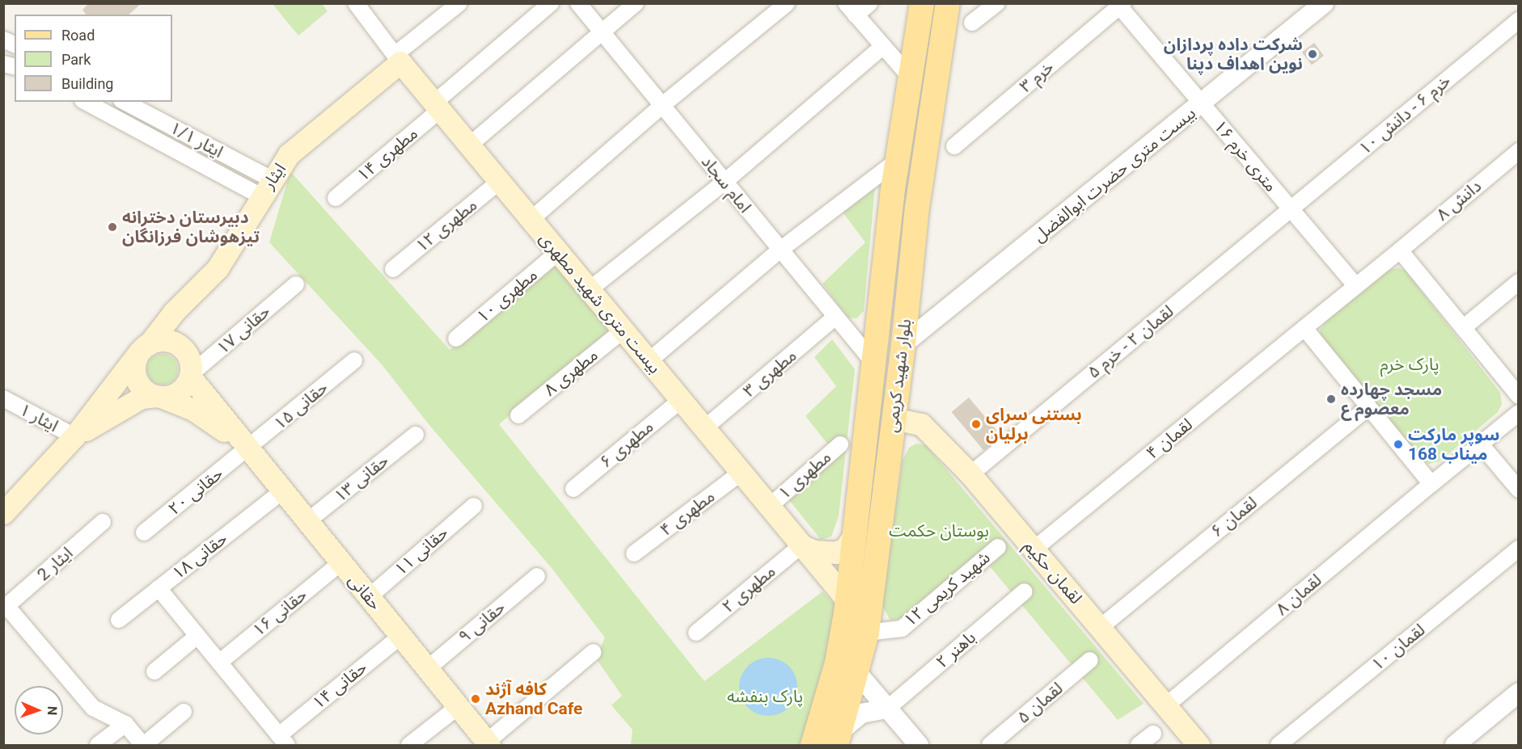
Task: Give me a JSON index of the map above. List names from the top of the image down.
{
  "streets": {
    "main road": [
      "ایثار",
      "بیست متری شهید مطهری",
      "بلوار شهید کریمی",
      "لقمان حکیم",
      "حقانی"
    ],
    "street": [
      "خرم ۳",
      "خرم ۶ - دانش ۱۰",
      "ایثار ۱/۱",
      "مطهری ۱۴",
      "۱۶ متری خرم",
      "بیست متری حضرت ابوالفضل",
      "امام سجاد",
      "دانش ۸",
      "مطهری ۱۲",
      "مطهری ۱۰",
      "حقانی ۱۷",
      "لقمان ۲ - خرم ۵",
      "مطهری ۸",
      "مطهری ۳",
      "حقانی ۱۵",
      "ایثار ۱",
      "لقمان ۴",
      "مطهری ۶",
      "مطهری ۱",
      "حقانی ۱۳",
      "حقانی ۲۰",
      "مطهری ۴",
      "لقمان ۶",
      "حقانی ۱۱",
      "حقانی ۱۸",
      "ایثار 2",
      "مطهری ۲",
      "شهید کریمی ۱۲",
      "لقمان ۸",
      "حقانی ۱۶",
      "حقانی ۹",
      "لقمان ۱۰",
      "باهنر ۲",
      "حقانی ۱۴",
      "لقمان ۵"
    ]
  },
  "crossings": [
    ["خرم ۳", "۱۶ متری خرم"],
    ["خرم ۶ - دانش ۱۰", "۱۶ متری خرم"],
    ["خرم ۶ - دانش ۱۰", "لقمان ۲ - خرم ۵"],
    ["ایثار ۱/۱", "ایثار"],
    ["مطهری ۱۴", "بیست متری شهید مطهری"],
    ["۱۶ متری خرم", "بیست متری حضرت ابوالفضل"],
    ["۱۶ متری خرم", "دانش ۸"],
    ["۱۶ متری خرم", "لقمان ۲ - خرم ۵"],
    ["۱۶ متری خرم", "لقمان ۴"],
    ["بیست متری حضرت ابوالفضل", "بلوار شهید کریمی"],
    ["ایثار", "بیست متری شهید مطهری"],
    ["ایثار", "حقانی ۱۷"],
    ["ایثار", "حقانی"],
    ["امام سجاد", "مطهری ۳"],
    ["امام سجاد", "بلوار شهید کریمی"],
    ["دانش ۸", "لقمان ۴"],
    ["مطهری ۱۲", "بیست متری شهید مطهری"],
    ["مطهری ۱۰", "بیست متری شهید مطهری"],
    ["بیست متری شهید مطهری", "مطهری ۸"],
    ["بیست متری شهید مطهری", "مطهری ۳"],
    ["بیست متری شهید مطهری", "بلوار شهید کریمی"],
    ["بیست متری شهید مطهری", "مطهری ۶"],
    ["بیست متری شهید مطهری", "مطهری ۱"],
    ["بیست متری شهید مطهری", "مطهری ۴"],
    ["بیست متری شهید مطهری", "مطهری ۲"],
    ["حقانی ۱۷", "حقانی"],
    ["لقمان ۲ - خرم ۵", "لقمان حکیم"],
    ["بلوار شهید کریمی", "لقمان حکیم"],
    ["بلوار شهید کریمی", "شهید کریمی ۱۲"],
    ["حقانی ۱۵", "حقانی ۲۰"],
    ["حقانی ۱۵", "حقانی"],
    ["لقمان ۴", "لقمان حکیم"],
    ["حقانی ۱۳", "حقانی"],
    ["حقانی ۲۰", "حقانی"],
    ["لقمان ۶", "لقمان حکیم"],
    ["حقانی ۱۱", "حقانی"],
    ["حقانی ۱۸", "حقانی"],
    ["لقمان حکیم", "لقمان ۸"],
    ["حقانی", "حقانی ۱۶"],
    ["حقانی", "حقانی ۹"],
    ["حقانی", "حقانی ۱۴"]
  ],
  "parks": ["پارک خرم", "بوستان حکمت", "پارک بنفشه"],
  "places": [
    "شرکت داده پردازان نوین اهداف دپنا",
    "دبیرستان دخترانه تیزهوشان فرزانگان",
    "مسجد چهارده معصوم ع",
    "بستنی سرای برلیان",
    "سوپر مارکت میناب 168",
    "کافه آژند Azhand Cafe"
  ],
  "legend": ["Road", "Park", "Building"],
  "north": "right"
}
